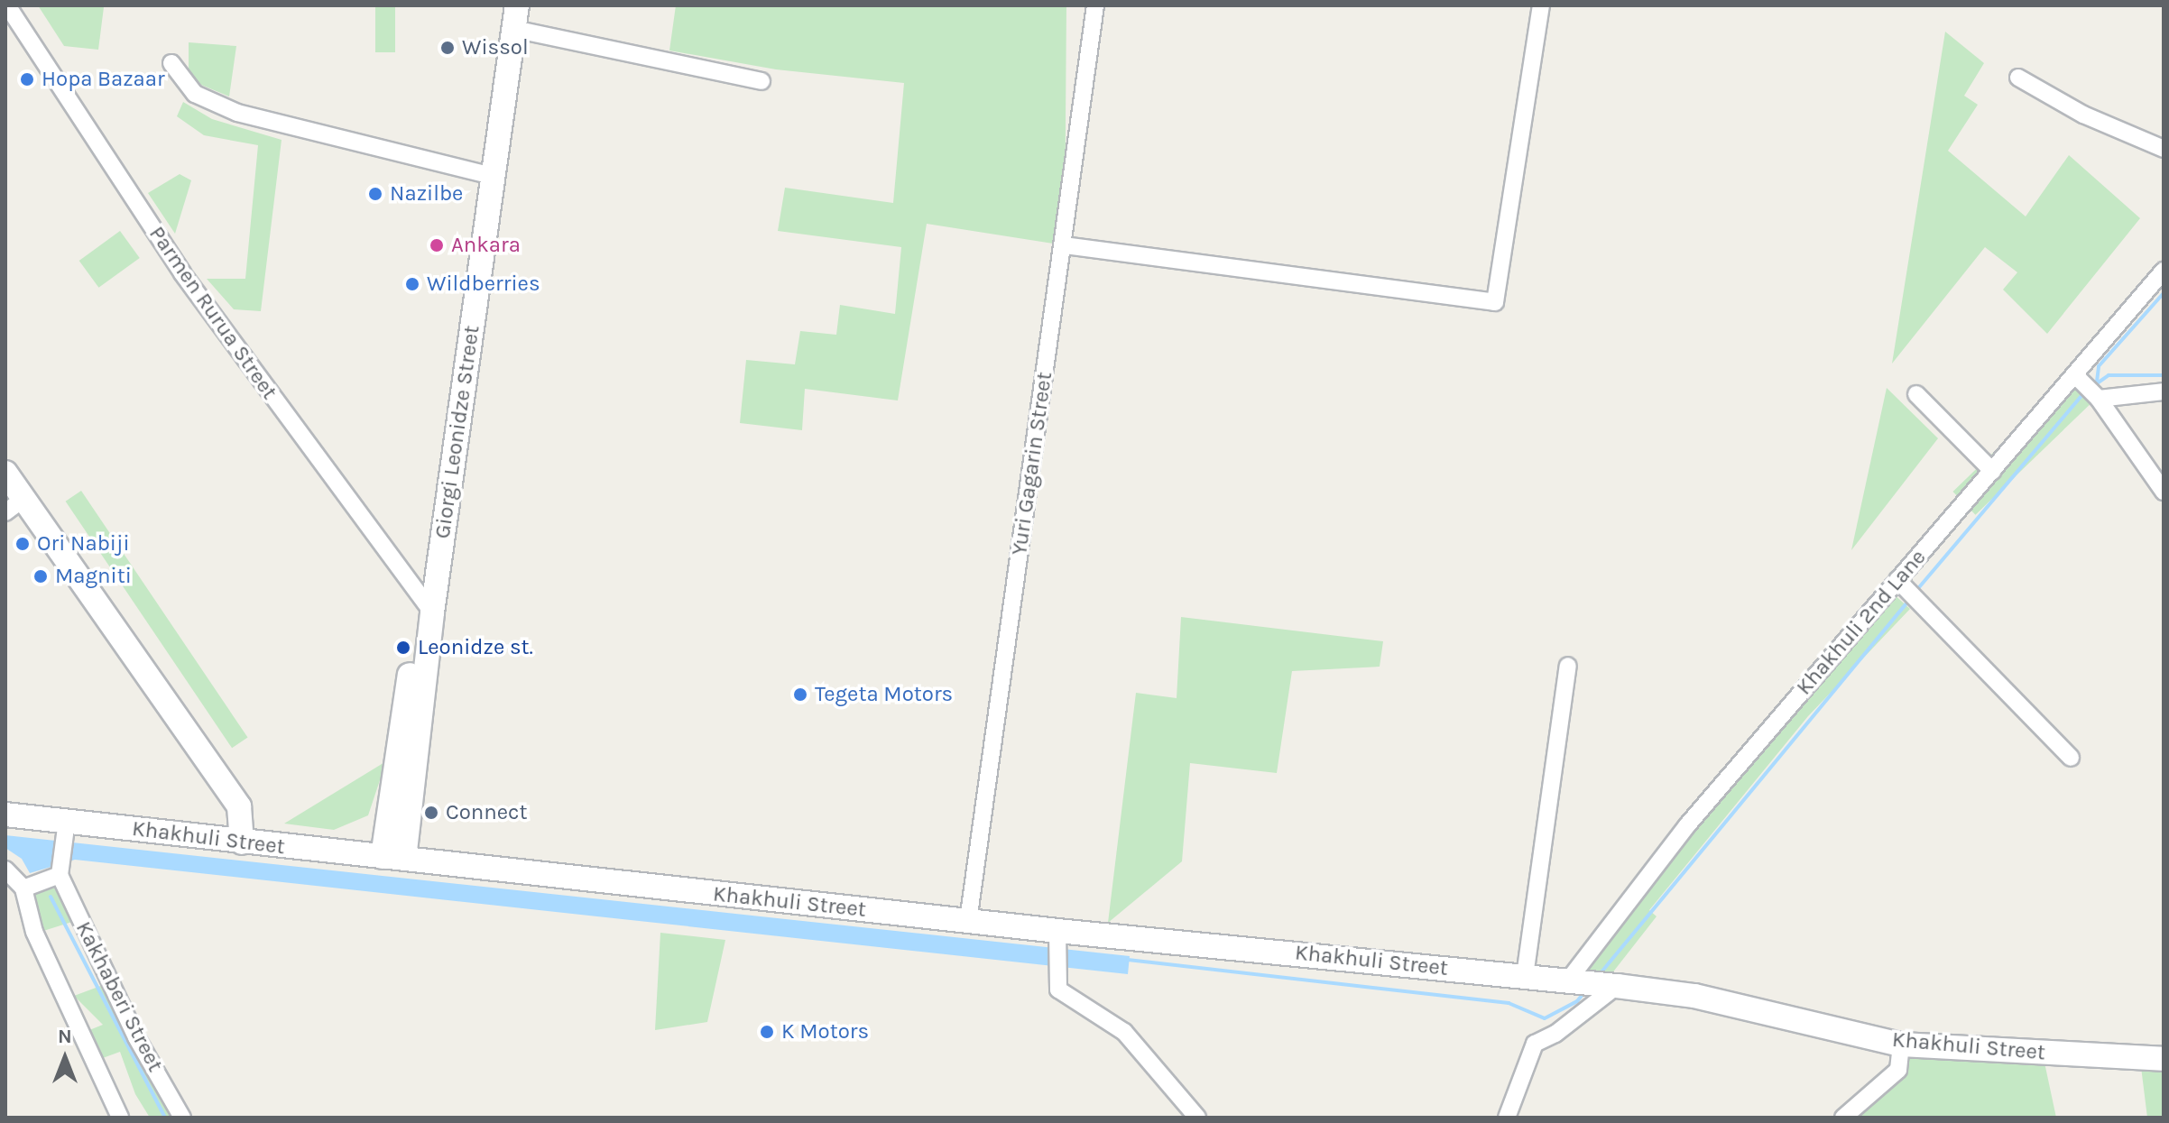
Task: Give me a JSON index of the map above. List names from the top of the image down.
{
  "streets": {
    "street": [
      "Parmen Rurua Street",
      "Giorgi Leonidze Street",
      "Yuri Gagarin Street",
      "Khakhuli 2nd Lane",
      "Khakhuli Street",
      "Kakhaberi Street"
    ]
  },
  "crossings": [
    ["Parmen Rurua Street", "Giorgi Leonidze Street"],
    ["Giorgi Leonidze Street", "Khakhuli Street"],
    ["Yuri Gagarin Street", "Khakhuli Street"],
    ["Khakhuli 2nd Lane", "Khakhuli Street"]
  ],
  "places": [
    "Wissol",
    "Hopa Bazaar",
    "Nazilbe",
    "Ankara",
    "Wildberries",
    "Ori Nabiji",
    "Magniti",
    "Leonidze st.",
    "Tegeta Motors",
    "Connect",
    "K Motors"
  ],
  "north": "top"
}
